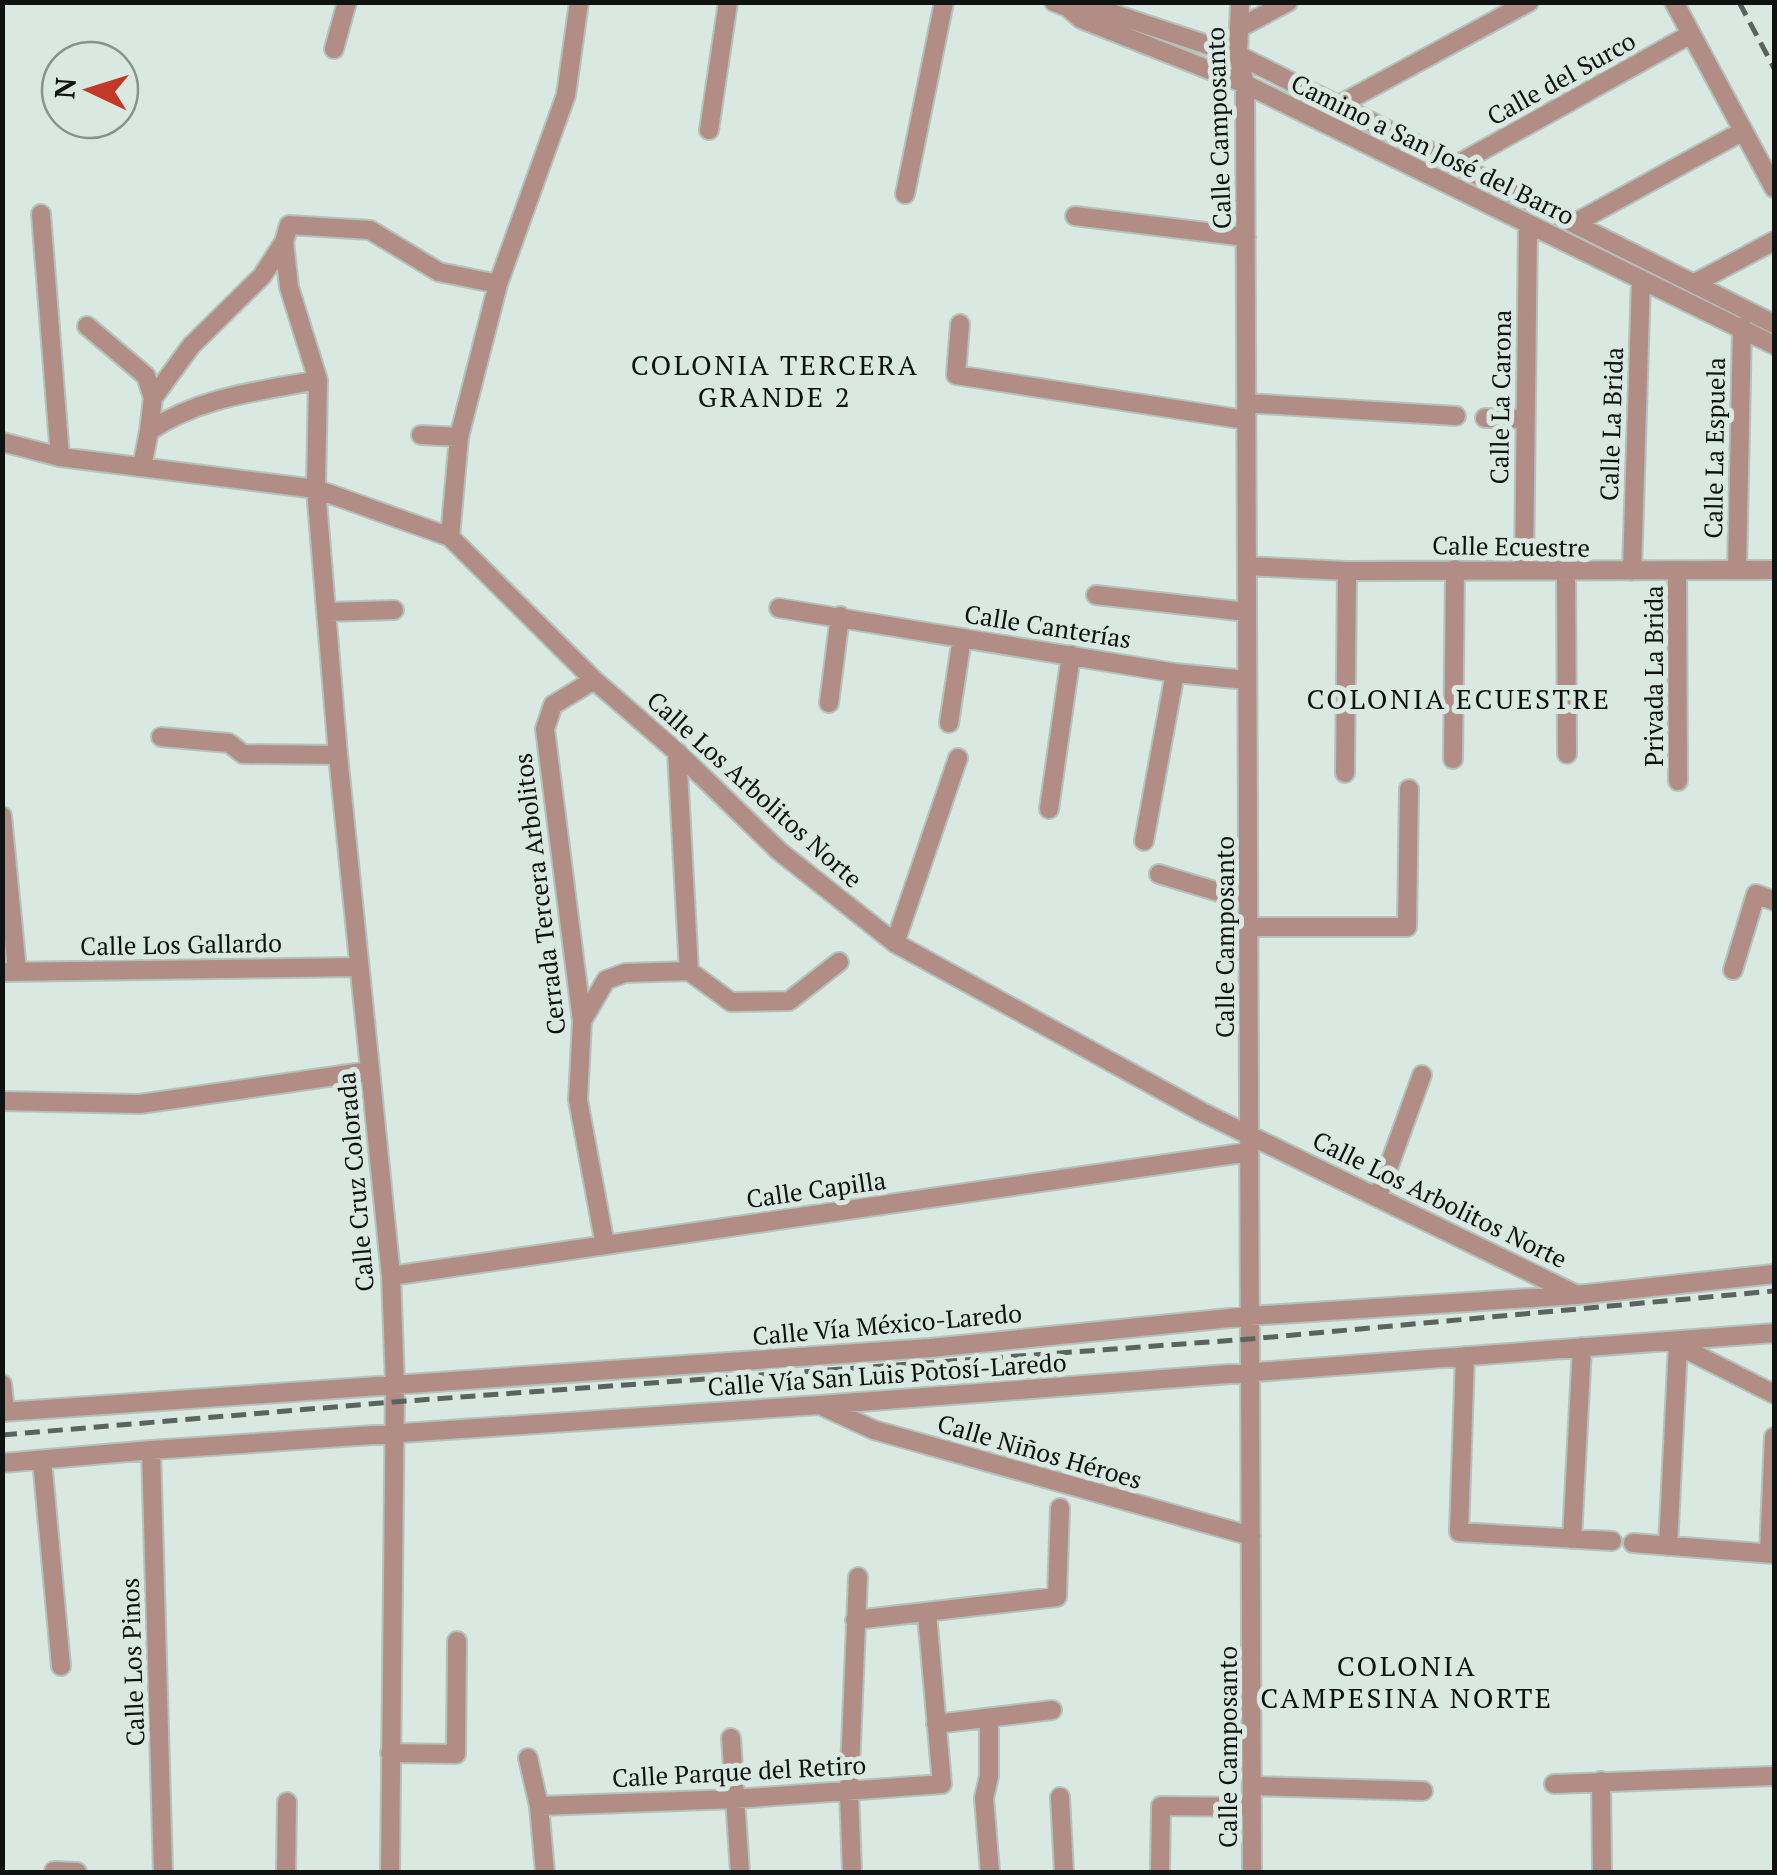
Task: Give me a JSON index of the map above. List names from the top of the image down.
{
  "streets": {
    "street": [
      "Calle del Surco",
      "Calle Camposanto",
      "Camino a San José del Barro",
      "Calle La Carona",
      "Calle La Brida",
      "Calle La Espuela",
      "Calle Ecuestre",
      "Calle Canterías",
      "Privada La Brida",
      "Calle Los Arbolitos Norte",
      "Cerrada Tercera Arbolitos",
      "Calle Los Gallardo",
      "Calle Cruz Colorada",
      "Calle Capilla",
      "Calle Vía México-Laredo",
      "Calle Vía San Luis Potosí-Laredo",
      "Calle Niños Héroes",
      "Calle Los Pinos",
      "Calle Parque del Retiro"
    ]
  },
  "crossings": [
    ["Calle del Surco", "Camino a San José del Barro"],
    ["Calle Camposanto", "Camino a San José del Barro"],
    ["Calle Camposanto", "Calle Ecuestre"],
    ["Calle Camposanto", "Calle Canterías"],
    ["Calle Camposanto", "Calle Los Arbolitos Norte"],
    ["Calle Camposanto", "Calle Capilla"],
    ["Calle Camposanto", "Calle Vía México-Laredo"],
    ["Calle Camposanto", "Calle Vía San Luis Potosí-Laredo"],
    ["Calle Camposanto", "Calle Niños Héroes"],
    ["Camino a San José del Barro", "Calle La Carona"],
    ["Camino a San José del Barro", "Calle La Brida"],
    ["Camino a San José del Barro", "Calle La Espuela"],
    ["Calle La Carona", "Calle Ecuestre"],
    ["Calle La Brida", "Calle Ecuestre"],
    ["Calle La Espuela", "Calle Ecuestre"],
    ["Calle Ecuestre", "Privada La Brida"],
    ["Calle Los Arbolitos Norte", "Cerrada Tercera Arbolitos"],
    ["Calle Los Arbolitos Norte", "Calle Cruz Colorada"],
    ["Calle Los Arbolitos Norte", "Calle Capilla"],
    ["Calle Los Arbolitos Norte", "Calle Vía México-Laredo"],
    ["Cerrada Tercera Arbolitos", "Calle Capilla"],
    ["Calle Los Gallardo", "Calle Cruz Colorada"],
    ["Calle Cruz Colorada", "Calle Capilla"],
    ["Calle Cruz Colorada", "Calle Vía México-Laredo"],
    ["Calle Cruz Colorada", "Calle Vía San Luis Potosí-Laredo"],
    ["Calle Vía San Luis Potosí-Laredo", "Calle Niños Héroes"],
    ["Calle Vía San Luis Potosí-Laredo", "Calle Los Pinos"]
  ],
  "districts": ["COLONIA TERCERA GRANDE 2", "COLONIA ECUESTRE", "COLONIA CAMPESINA NORTE"],
  "north": "left"
}
